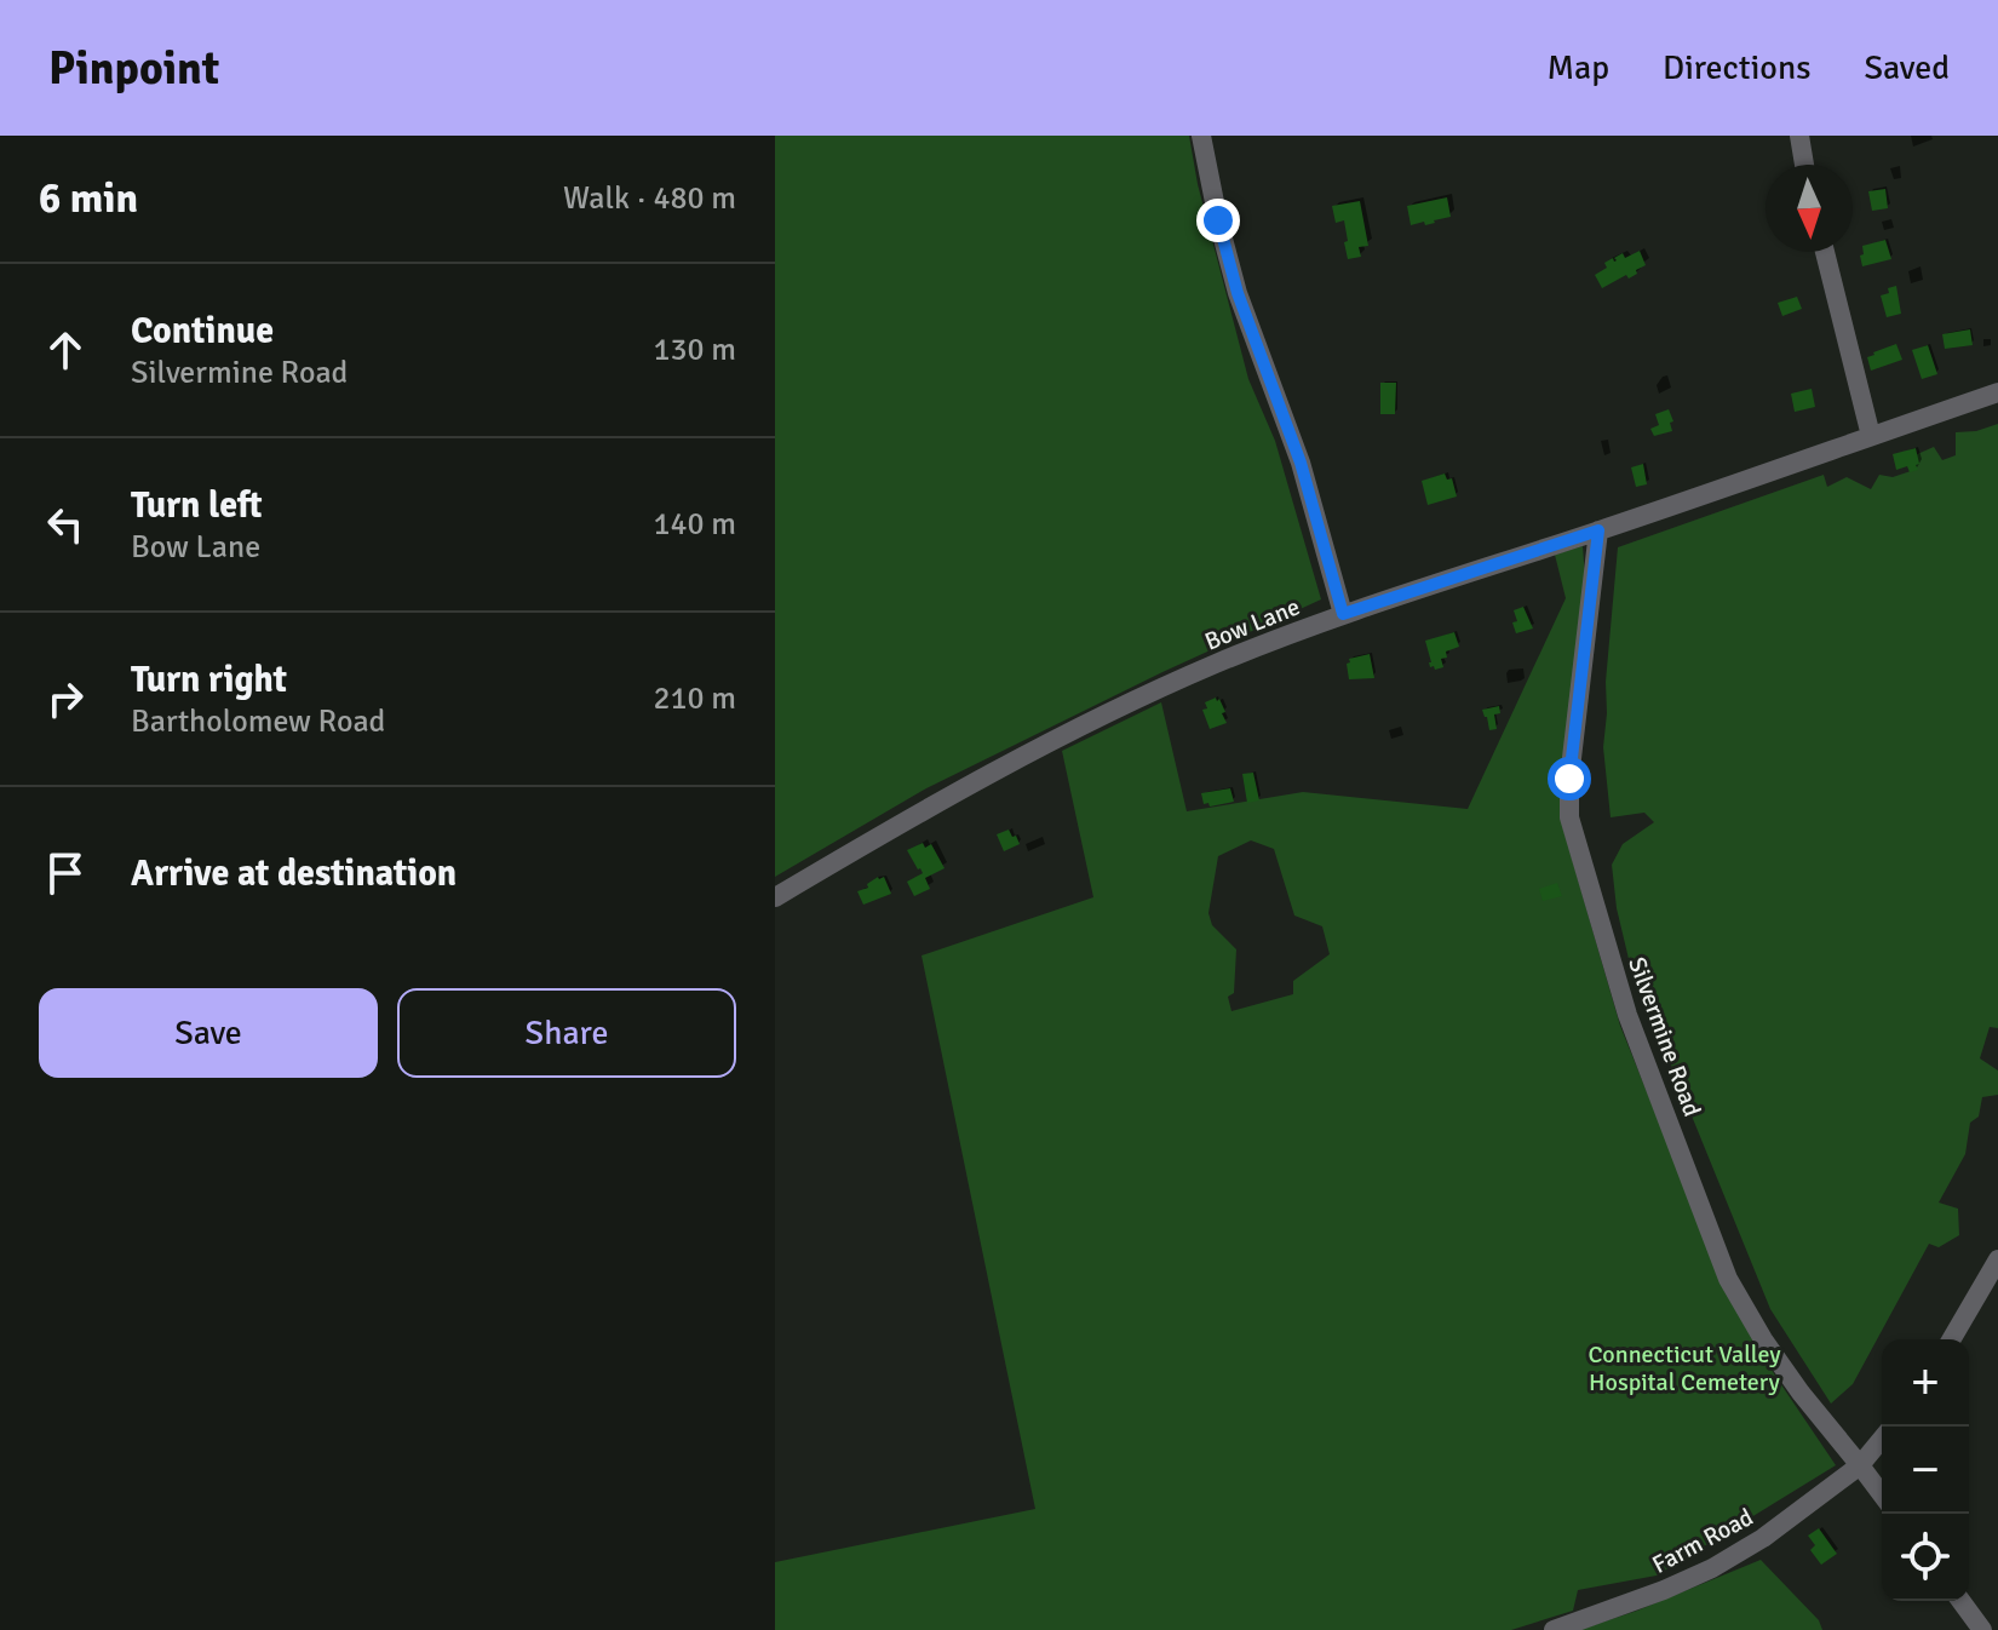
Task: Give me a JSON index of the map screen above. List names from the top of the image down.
{
  "streets": {
    "street": ["Bow Lane", "Silvermine Road", "Farm Road"]
  },
  "crossings": [
    ["Bow Lane", "Silvermine Road"],
    ["Silvermine Road", "Farm Road"]
  ],
  "parks": ["Connecticut Valley Hospital Cemetery"],
  "north": "bottom",
  "page": {
    "header": "Pinpoint",
    "nav": ["Map", "Directions", "Saved"],
    "heading": ["6 min", "Walk · 480 m"],
    "list": [
      ["Continue", "Silvermine Road", "130 m"],
      ["Turn left", "Bow Lane", "140 m"],
      ["Turn right", "Bartholomew Road", "210 m"],
      "Arrive at destination"
    ],
    "buttons": ["Save", "Share"],
    "map_buttons": ["+", "−"]
  }
}
